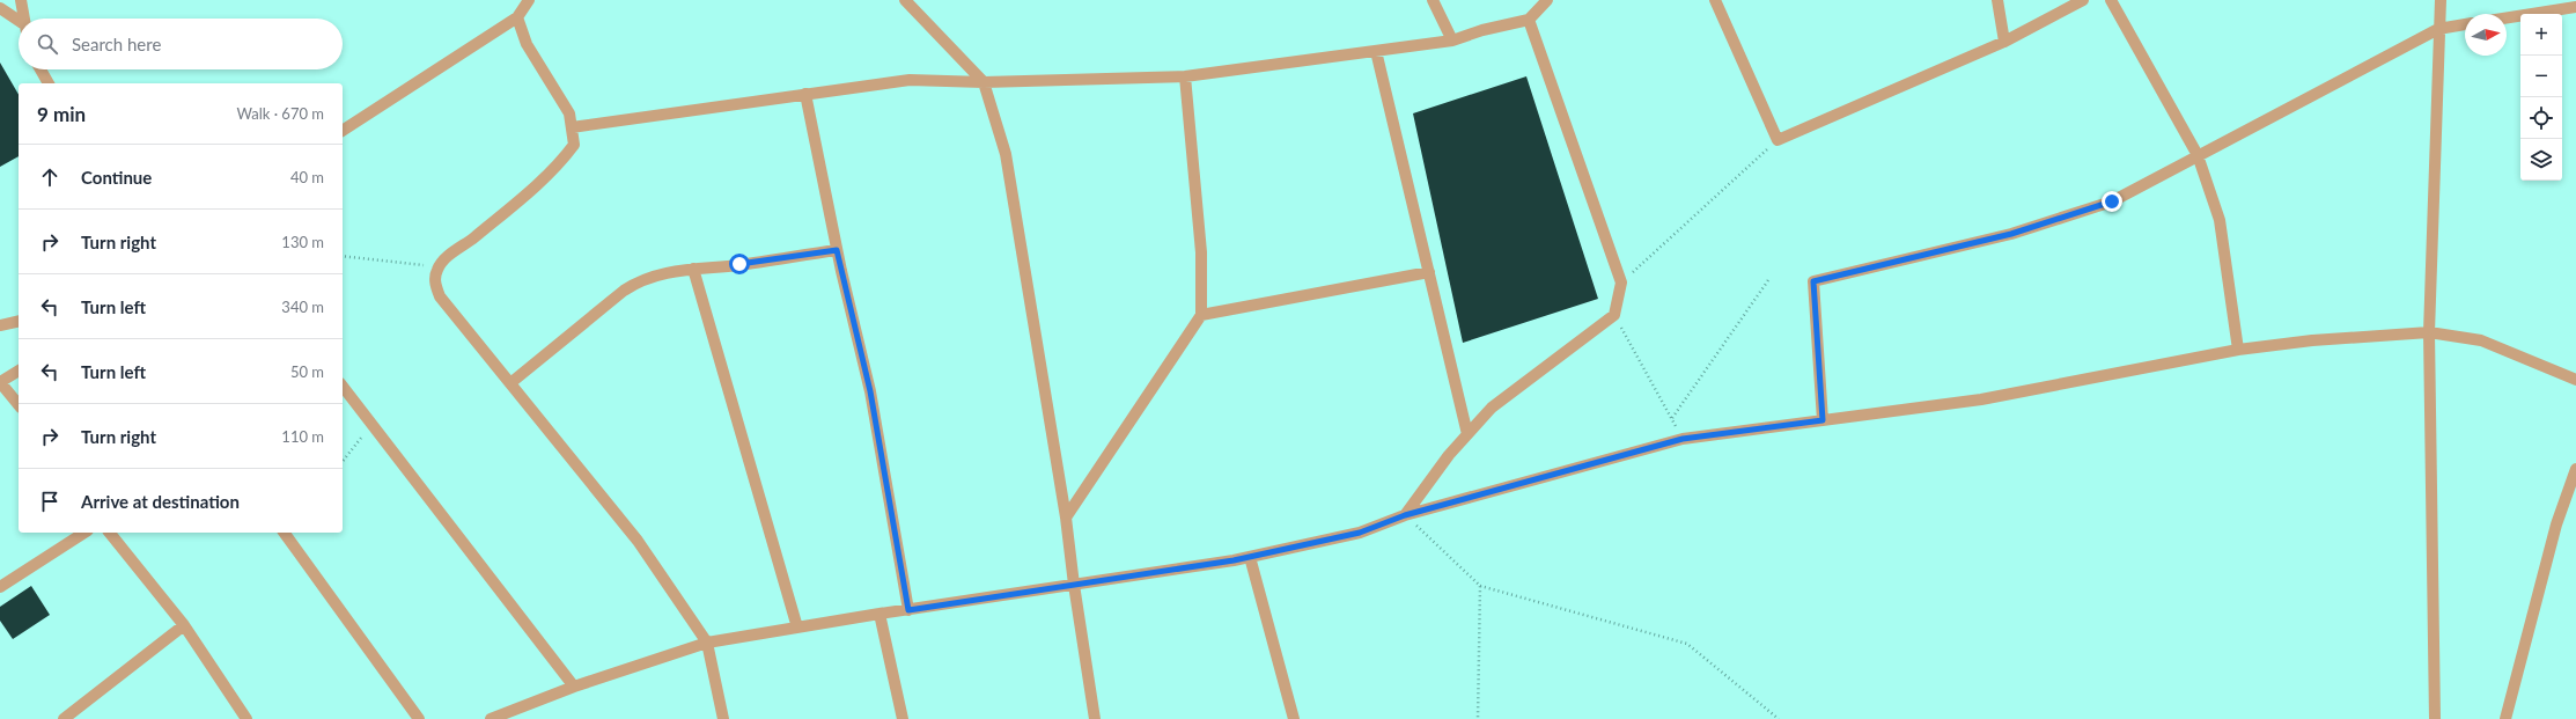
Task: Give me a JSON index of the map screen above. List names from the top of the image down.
{
  "north": "right",
  "page": {
    "map_buttons": ["+", "−"],
    "search": "Search here",
    "heading": ["9 min", "Walk · 670 m"],
    "list": [
      ["Continue", "40 m"],
      ["Turn right", "130 m"],
      ["Turn left", "340 m"],
      ["Turn left", "50 m"],
      ["Turn right", "110 m"],
      "Arrive at destination"
    ]
  }
}
